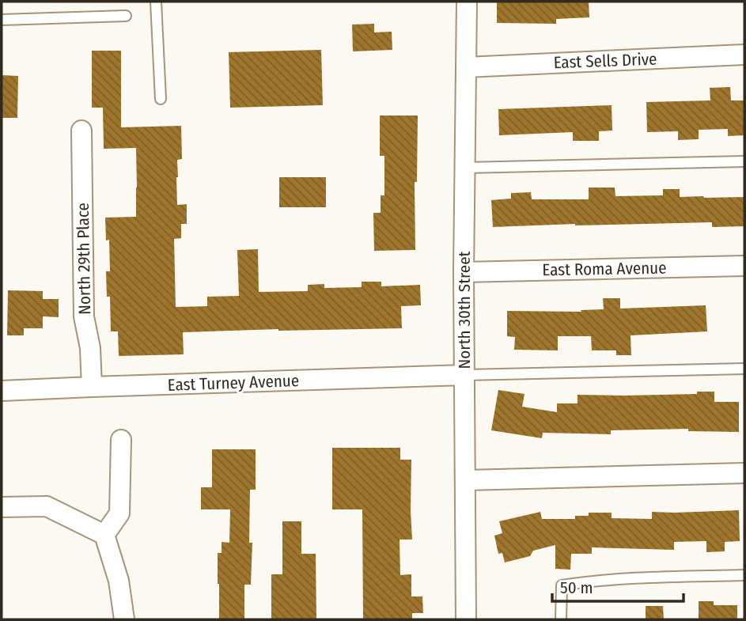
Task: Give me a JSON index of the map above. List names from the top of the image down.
{
  "streets": {
    "street": [
      "East Sells Drive",
      "North 29th Place",
      "East Roma Avenue",
      "North 30th Street",
      "East Turney Avenue"
    ]
  },
  "crossings": [
    ["East Sells Drive", "North 30th Street"],
    ["North 29th Place", "East Turney Avenue"],
    ["East Roma Avenue", "North 30th Street"],
    ["North 30th Street", "East Turney Avenue"]
  ],
  "scale_bar": "50 m"
}
